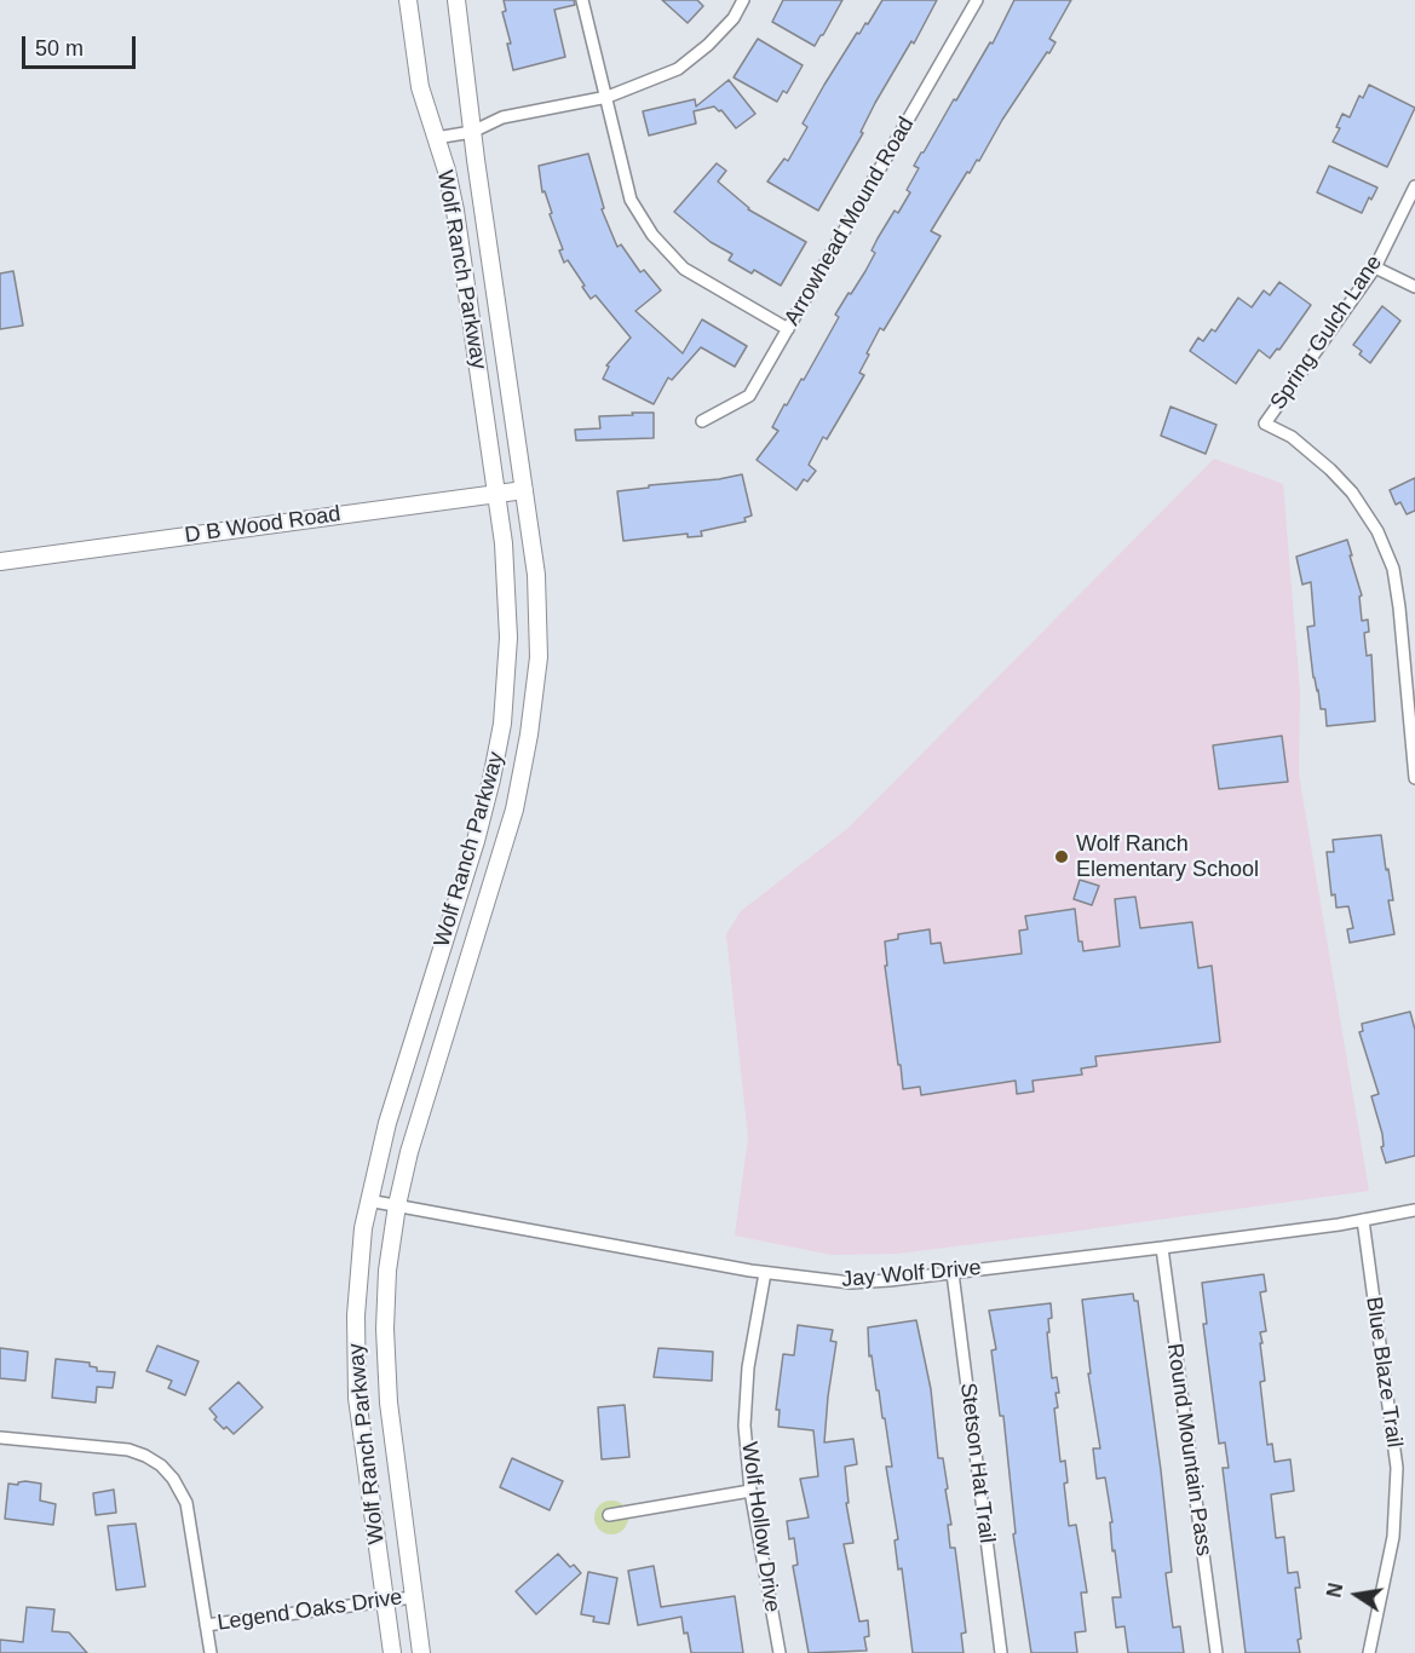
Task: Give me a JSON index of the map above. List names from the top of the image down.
{
  "streets": {
    "street": [
      "Arrowhead Mound Road",
      "Wolf Ranch Parkway",
      "Spring Gulch Lane",
      "D B Wood Road",
      "Jay Wolf Drive",
      "Blue Blaze Trail",
      "Round Mountain Pass",
      "Stetson Hat Trail",
      "Wolf Hollow Drive",
      "Legend Oaks Drive"
    ]
  },
  "crossings": [
    ["Wolf Ranch Parkway", "D B Wood Road"],
    ["Wolf Ranch Parkway", "Jay Wolf Drive"],
    ["Wolf Ranch Parkway", "Legend Oaks Drive"],
    ["Jay Wolf Drive", "Blue Blaze Trail"],
    ["Jay Wolf Drive", "Round Mountain Pass"],
    ["Jay Wolf Drive", "Stetson Hat Trail"],
    ["Jay Wolf Drive", "Wolf Hollow Drive"]
  ],
  "places": ["Wolf Ranch Elementary School"],
  "scale_bar": "50 m",
  "north": "left"
}
